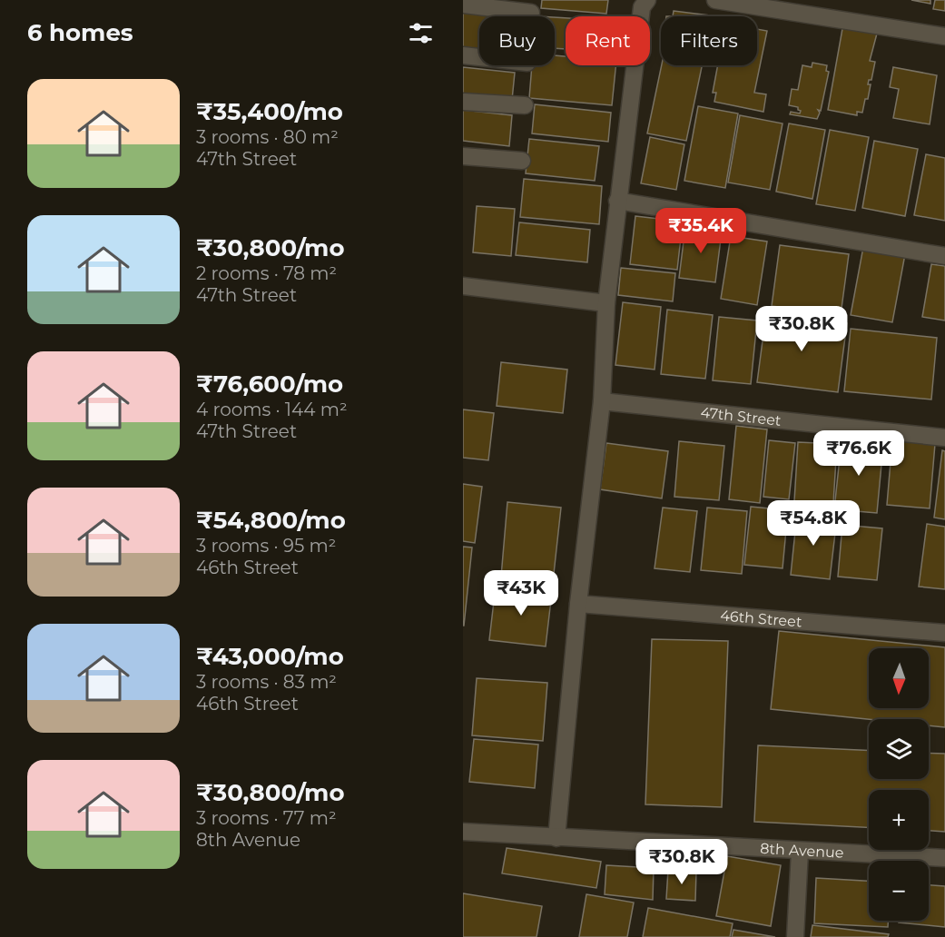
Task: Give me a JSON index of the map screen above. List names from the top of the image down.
{
  "streets": {
    "street": ["47th Street", "46th Street", "8th Avenue"]
  },
  "north": "bottom",
  "page": {
    "heading": "6 homes",
    "chip": ["Buy", "Rent", "Filters"],
    "list": [
      {
        "name": "₹35,400/mo",
        "note": "3 rooms · 80 m² · 47th Street"
      },
      {
        "name": "₹30,800/mo",
        "note": "2 rooms · 78 m² · 47th Street"
      },
      {
        "name": "₹76,600/mo",
        "note": "4 rooms · 144 m² · 47th Street"
      },
      {
        "name": "₹54,800/mo",
        "note": "3 rooms · 95 m² · 46th Street"
      },
      {
        "name": "₹43,000/mo",
        "note": "3 rooms · 83 m² · 46th Street"
      },
      {
        "name": "₹30,800/mo",
        "note": "3 rooms · 77 m² · 8th Avenue"
      }
    ],
    "price": [
      "₹35.4K",
      "₹30.8K",
      "₹76.6K",
      "₹54.8K",
      "₹43K",
      "₹30.8K"
    ],
    "map_buttons": ["+", "−"]
  }
}
